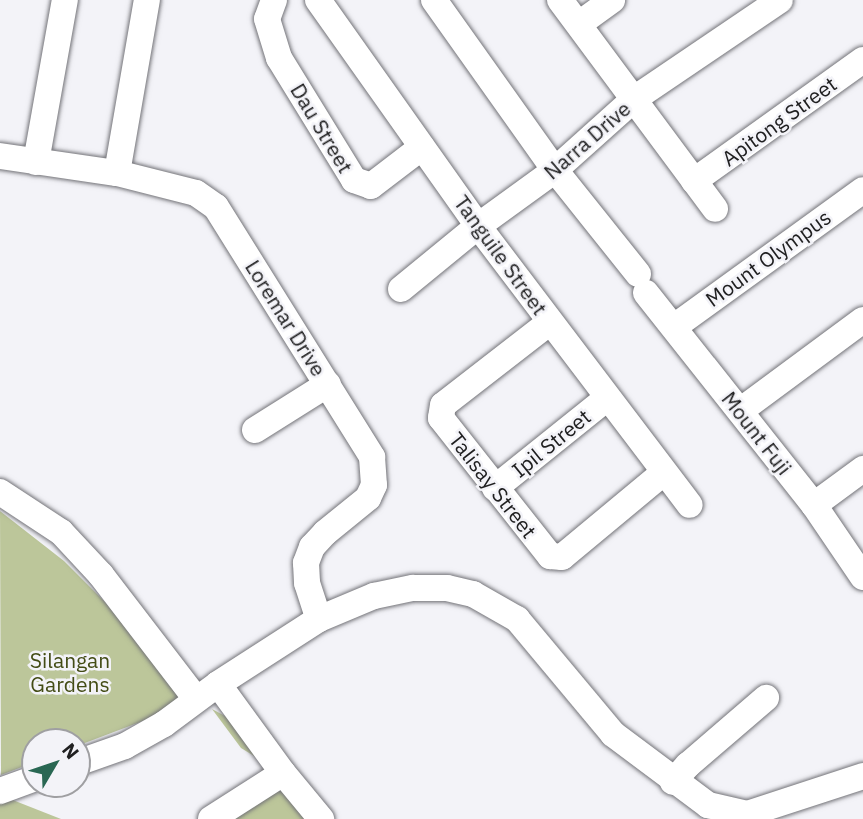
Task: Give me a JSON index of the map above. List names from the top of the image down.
{
  "streets": {
    "street": [
      "Apitong Street",
      "Dau Street",
      "Narra Drive",
      "Tanguile Street",
      "Mount Olympus",
      "Loremar Drive",
      "Mount Fuji",
      "Ipil Street",
      "Talisay Street"
    ]
  },
  "crossings": [
    ["Dau Street", "Tanguile Street"],
    ["Narra Drive", "Tanguile Street"],
    ["Narra Drive", "Mount Fuji"],
    ["Tanguile Street", "Ipil Street"],
    ["Tanguile Street", "Talisay Street"],
    ["Mount Olympus", "Mount Fuji"],
    ["Ipil Street", "Talisay Street"]
  ],
  "parks": ["Silangan Gardens"],
  "north": "top right"
}
